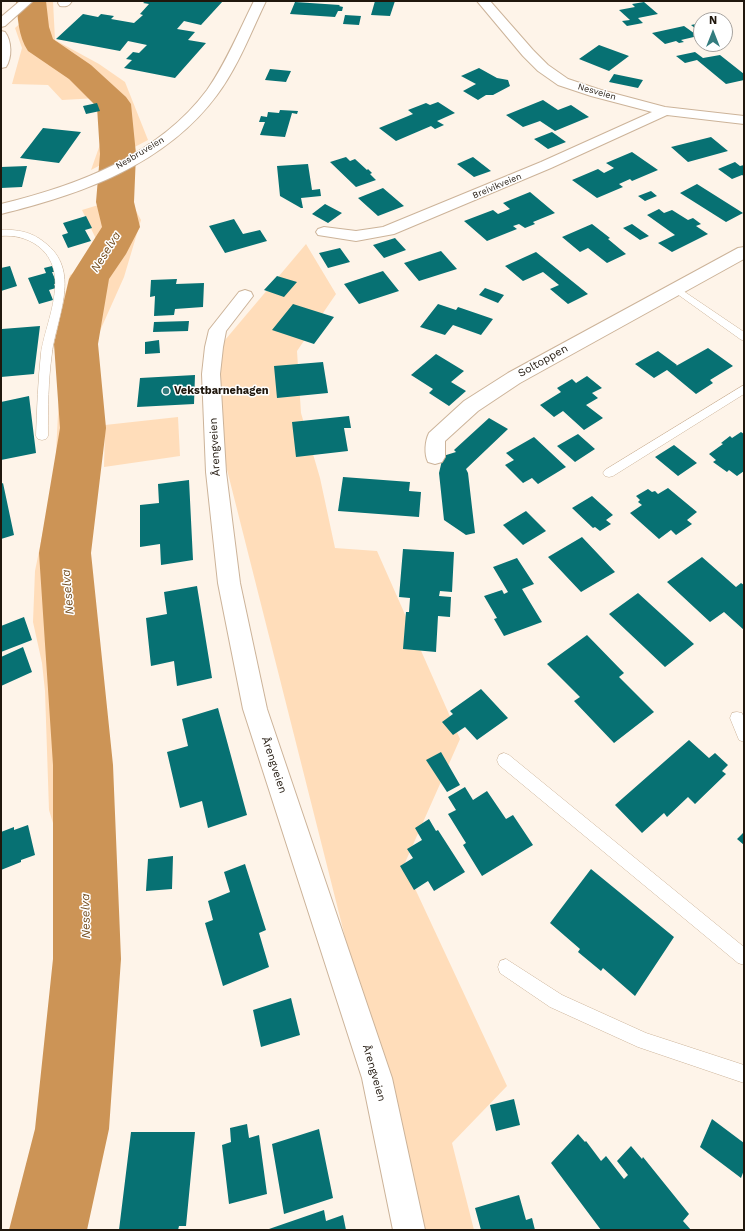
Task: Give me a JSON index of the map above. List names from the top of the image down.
{
  "streets": {
    "main road": [
      "Nesveien",
      "Nesbruveien",
      "Breivikveien",
      "Soltoppen",
      "Årengveien"
    ]
  },
  "crossings": [
    ["Nesveien", "Breivikveien"]
  ],
  "water": ["Neselva"],
  "places": ["Vekstbarnehagen"],
  "north": "top"
}
